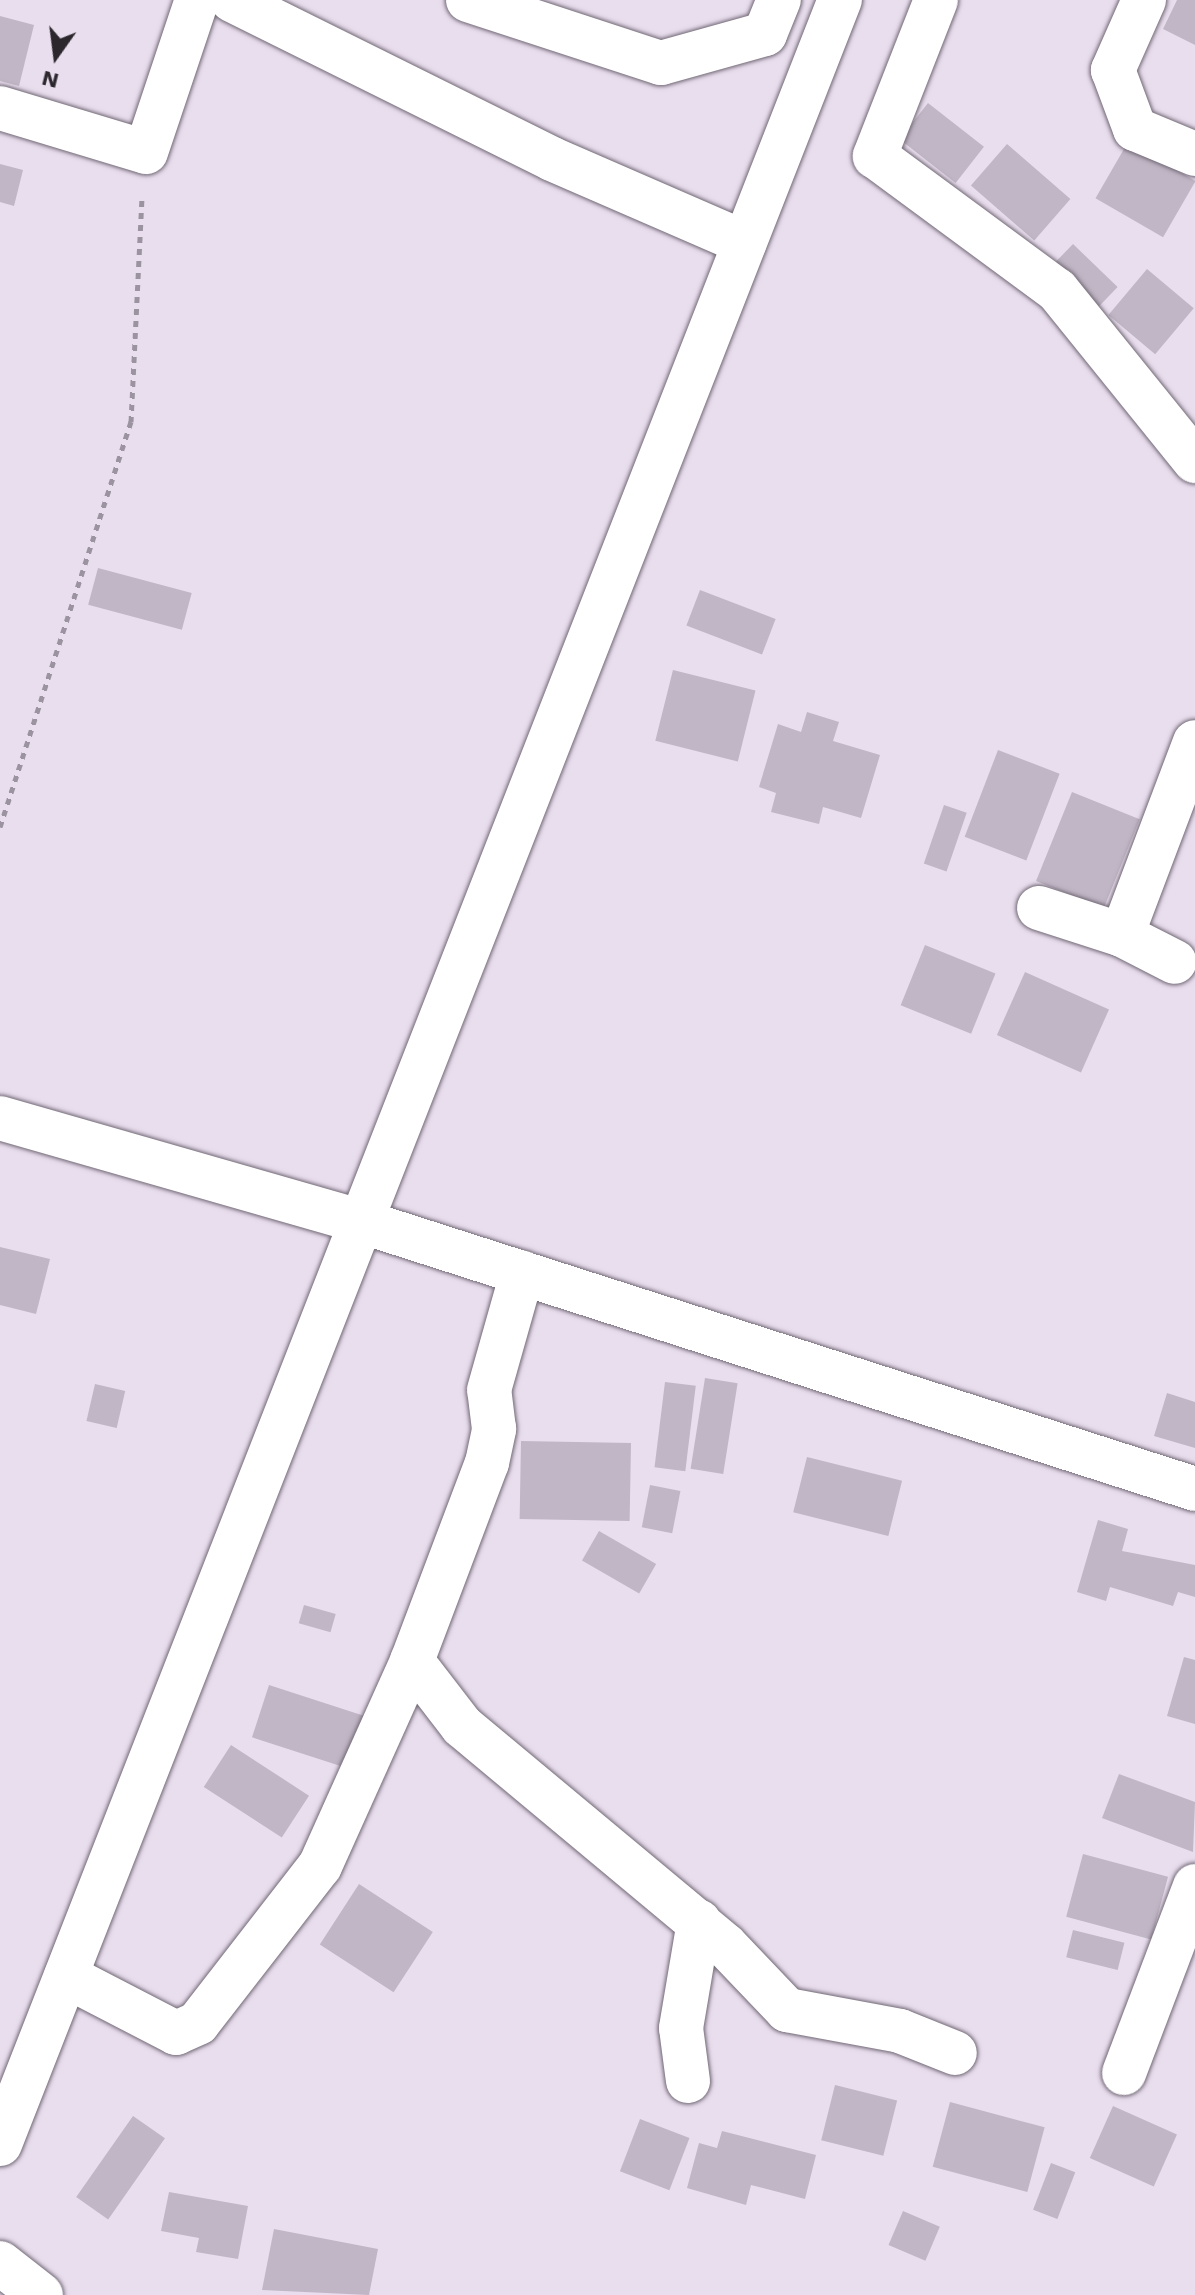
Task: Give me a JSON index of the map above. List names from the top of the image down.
{
  "north": "bottom"
}
